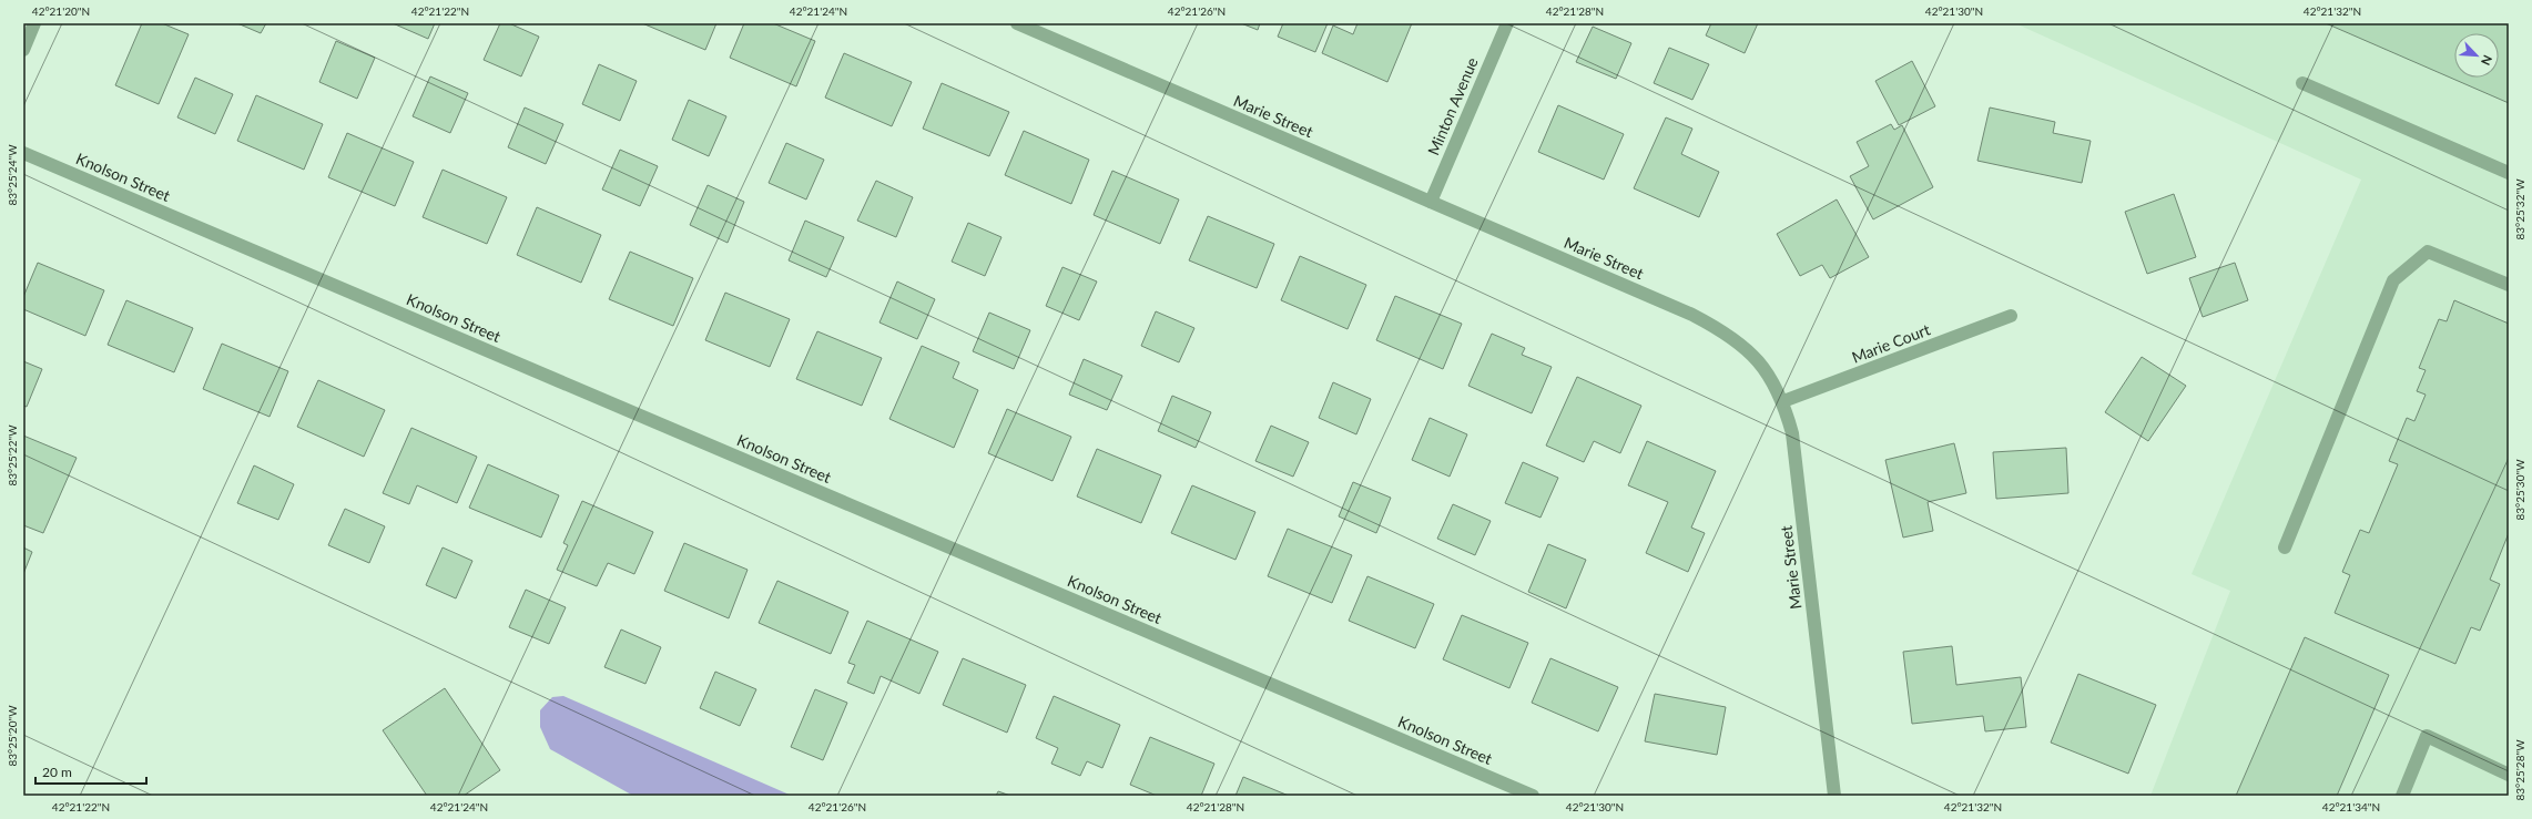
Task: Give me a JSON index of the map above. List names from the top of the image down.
{
  "streets": {
    "street": [
      "Minton Avenue",
      "Marie Street",
      "Knolson Street",
      "Marie Court"
    ]
  },
  "crossings": [
    ["Minton Avenue", "Marie Street"],
    ["Marie Street", "Marie Court"]
  ],
  "scale_bar": "20 m",
  "north": "bottom right",
  "coordinates": [
    "42°21'20\"N",
    "42°21'22\"N",
    "42°21'24\"N",
    "42°21'26\"N",
    "42°21'28\"N",
    "42°21'30\"N",
    "42°21'32\"N",
    "83°25'24\"W",
    "83°25'32\"W",
    "83°25'22\"W",
    "83°25'30\"W",
    "83°25'20\"W",
    "83°25'28\"W",
    "42°21'34\"N"
  ]
}
